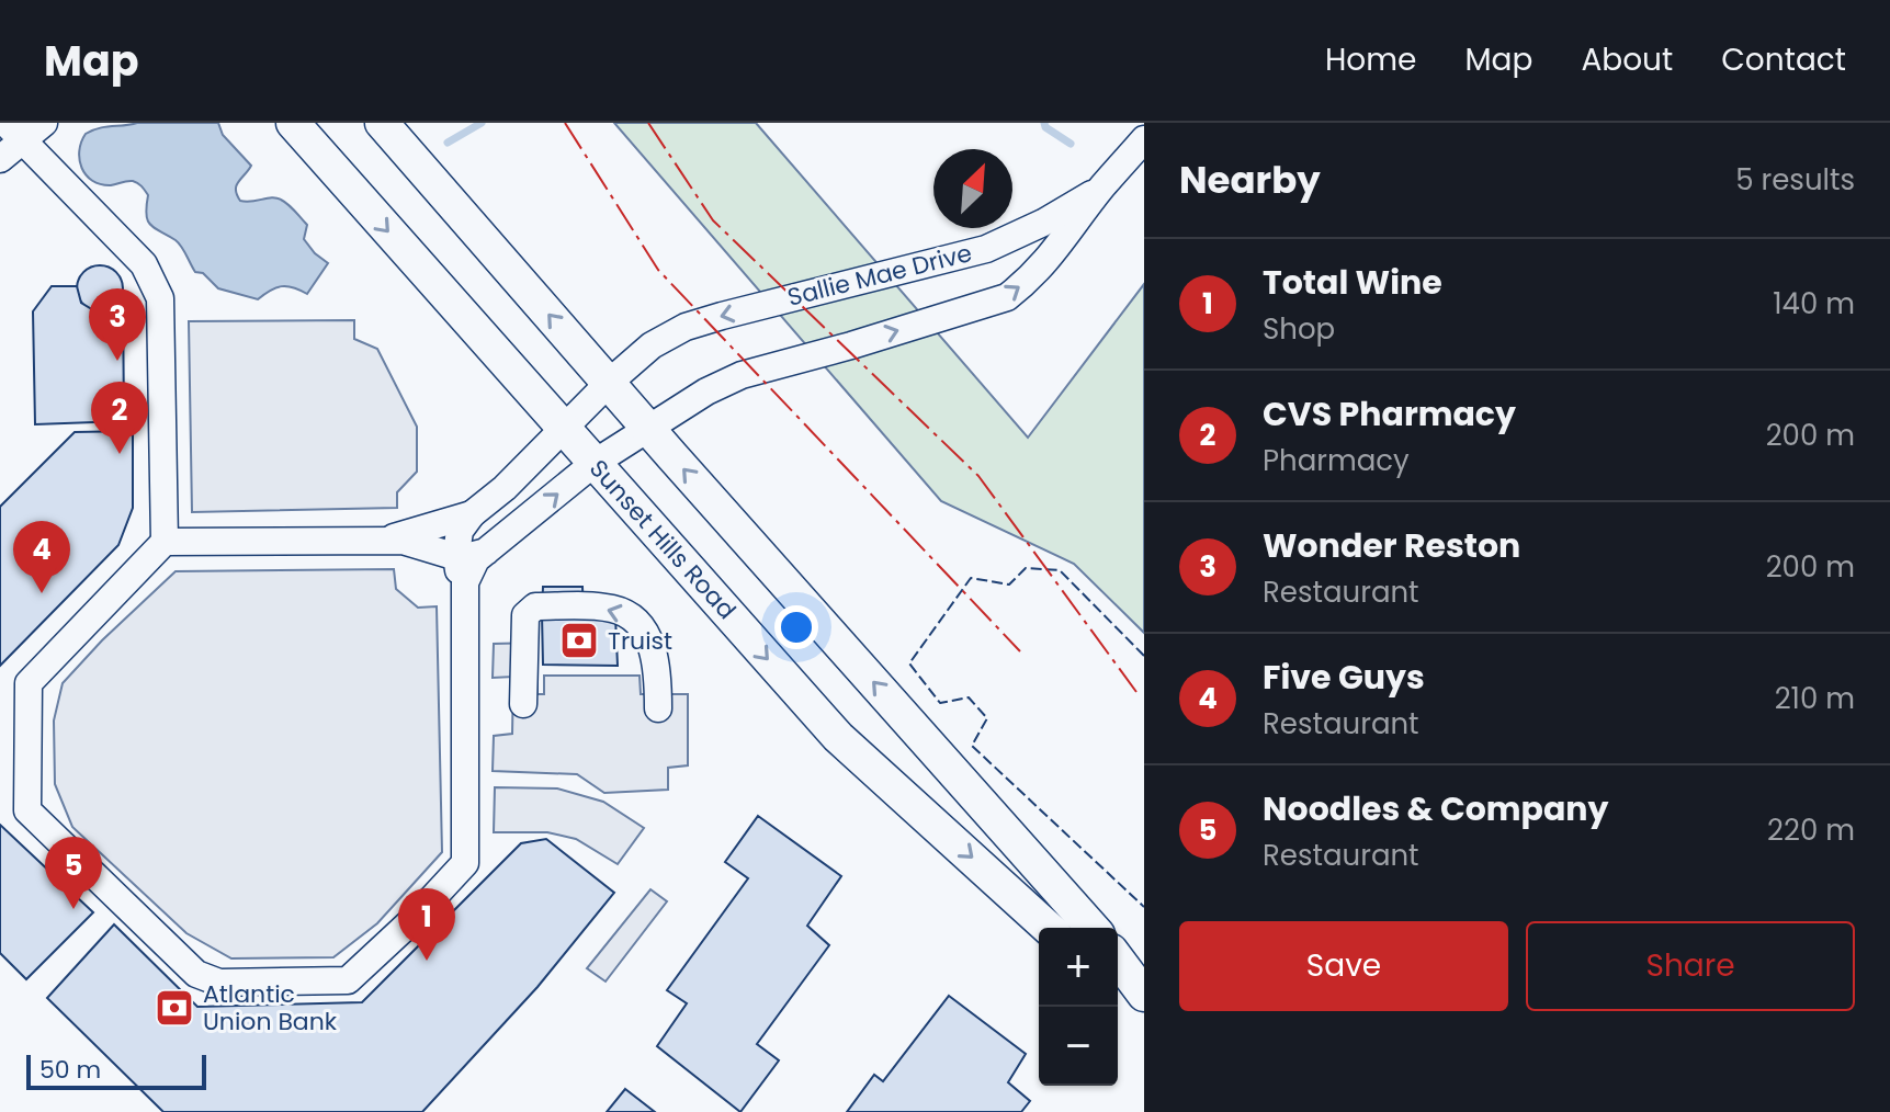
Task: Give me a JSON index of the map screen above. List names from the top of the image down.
{
  "streets": {
    "main road": ["Sunset Hills Road"],
    "street": ["Sallie Mae Drive"]
  },
  "crossings": [
    ["Sallie Mae Drive", "Sunset Hills Road"]
  ],
  "places": {
    "bank": ["Truist", "Atlantic Union Bank"]
  },
  "scale_bar": "50 m",
  "north": "top right",
  "page": {
    "header": "Map",
    "nav": [
      "Home",
      "Map",
      "About",
      "Contact"
    ],
    "heading": ["Nearby", "5 results"],
    "list": [
      {
        "mark": "1",
        "name": "Total Wine",
        "note": "Shop",
        "value": "140 m"
      },
      {
        "mark": "2",
        "name": "CVS Pharmacy",
        "note": "Pharmacy",
        "value": "200 m"
      },
      {
        "mark": "3",
        "name": "Wonder Reston",
        "note": "Restaurant",
        "value": "200 m"
      },
      {
        "mark": "4",
        "name": "Five Guys",
        "note": "Restaurant",
        "value": "210 m"
      },
      {
        "mark": "5",
        "name": "Noodles & Company",
        "note": "Restaurant",
        "value": "220 m"
      }
    ],
    "pins": [
      "3",
      "2",
      "4",
      "5",
      "1"
    ],
    "buttons": ["Save", "Share"],
    "map_buttons": ["+", "−"],
    "scale": "50 m"
  }
}
